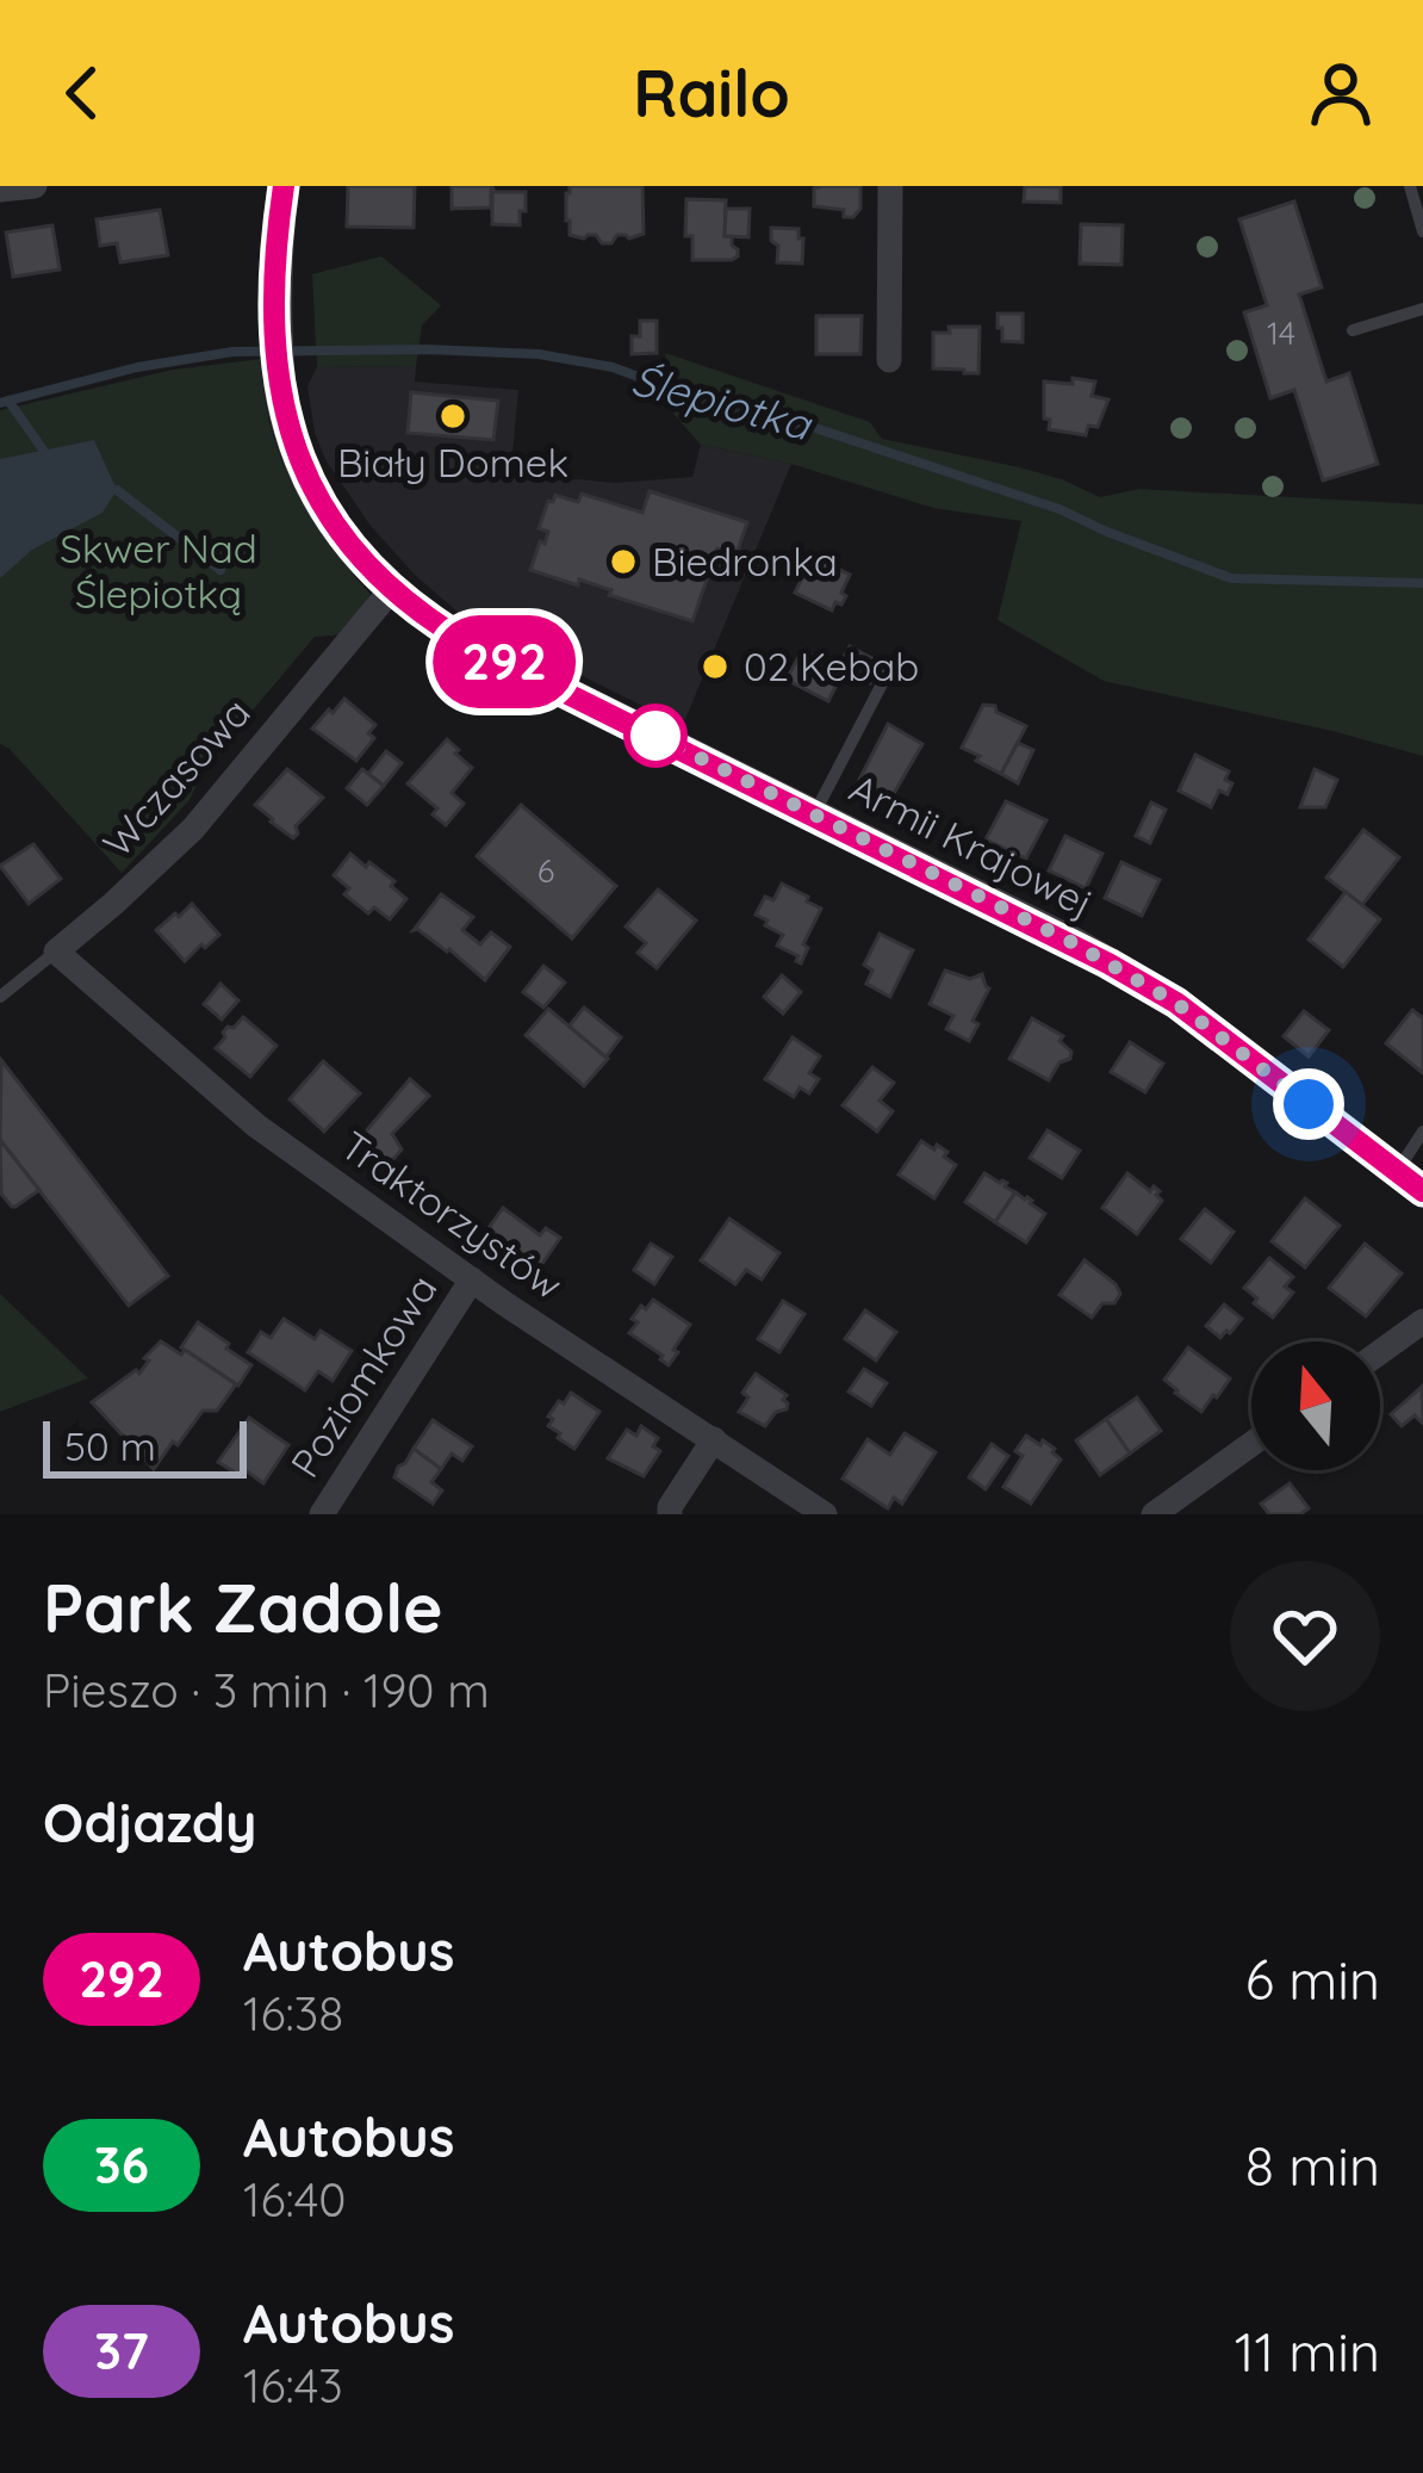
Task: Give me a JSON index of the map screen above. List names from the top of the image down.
{
  "streets": {
    "street": [
      "Wczasowa",
      "Armii Krajowej",
      "Traktorzystów",
      "Poziomkowa"
    ]
  },
  "crossings": [
    ["Wczasowa", "Armii Krajowej"],
    ["Wczasowa", "Traktorzystów"],
    ["Traktorzystów", "Poziomkowa"]
  ],
  "water": ["Ślepiotka"],
  "parks": ["Skwer Nad Ślepiotką"],
  "places": ["Biały Domek", "Biedronka", "02 Kebab"],
  "lines": ["bus line 292"],
  "house_numbers": ["14", "6"],
  "scale_bar": "50 m",
  "north": "top",
  "page": {
    "header": "Railo",
    "on_map": "292",
    "scale": "50 m",
    "heading": [
      ["Park Zadole", "Pieszo · 3 min · 190 m"],
      "Odjazdy"
    ],
    "list": [
      {
        "mark": "292",
        "name": "Autobus",
        "note": "16:38",
        "value": "6 min"
      },
      {
        "mark": "36",
        "name": "Autobus",
        "note": "16:40",
        "value": "8 min"
      },
      {
        "mark": "37",
        "name": "Autobus",
        "note": "16:43",
        "value": "11 min"
      }
    ]
  }
}
